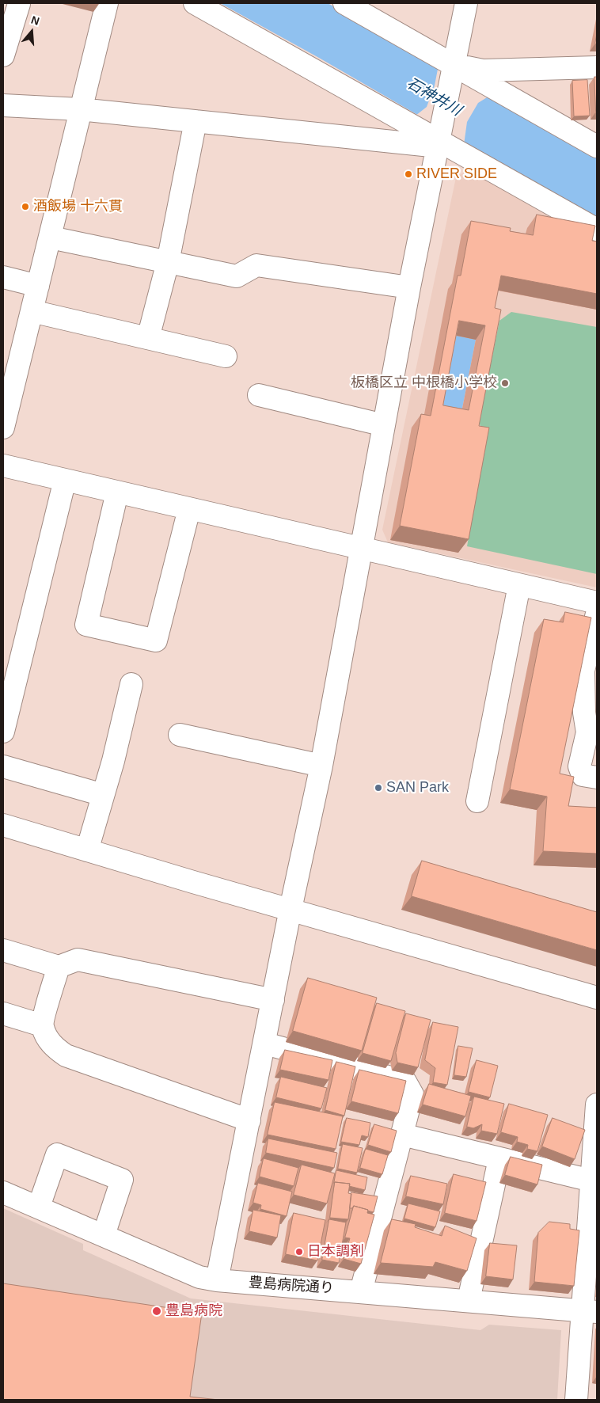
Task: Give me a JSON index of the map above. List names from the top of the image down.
{
  "streets": {
    "street": ["豊島病院通り"]
  },
  "water": ["石神井川"],
  "places": [
    "RIVER SIDE",
    "酒飯場 十六貫",
    "板橋区立 中根橋小学校",
    "SAN Park",
    "日本調剤",
    "豊島病院"
  ],
  "north": "top"
}
